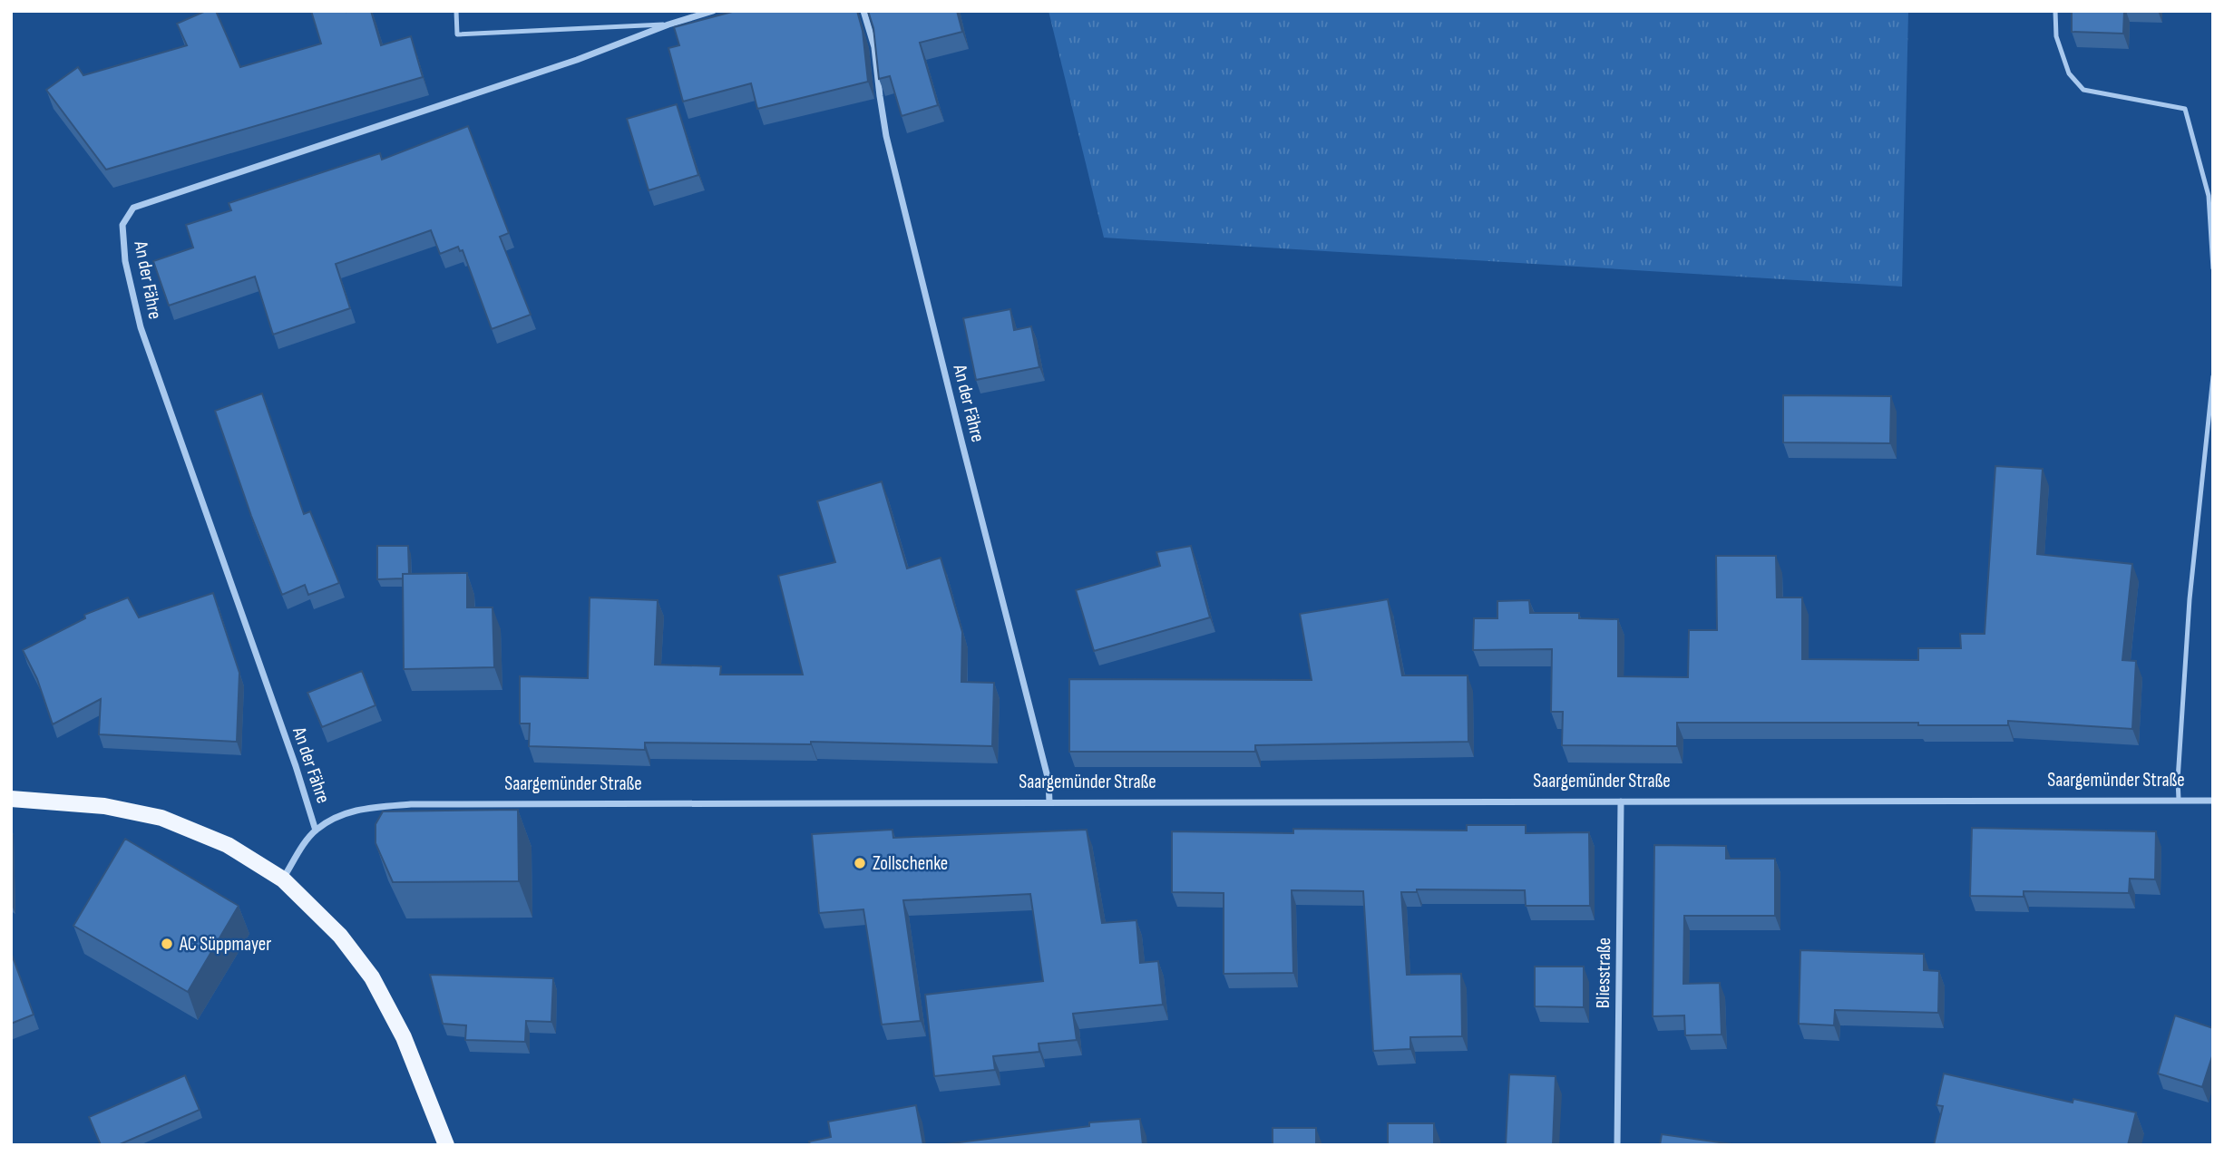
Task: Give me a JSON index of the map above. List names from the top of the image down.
{
  "streets": {
    "street": ["An der Fähre", "Saargemünder Straße", "Bliesstraße"]
  },
  "crossings": [
    ["An der Fähre", "Saargemünder Straße"],
    ["Saargemünder Straße", "Bliesstraße"]
  ],
  "places": ["Zollschenke", "AC Süppmayer"]
}
